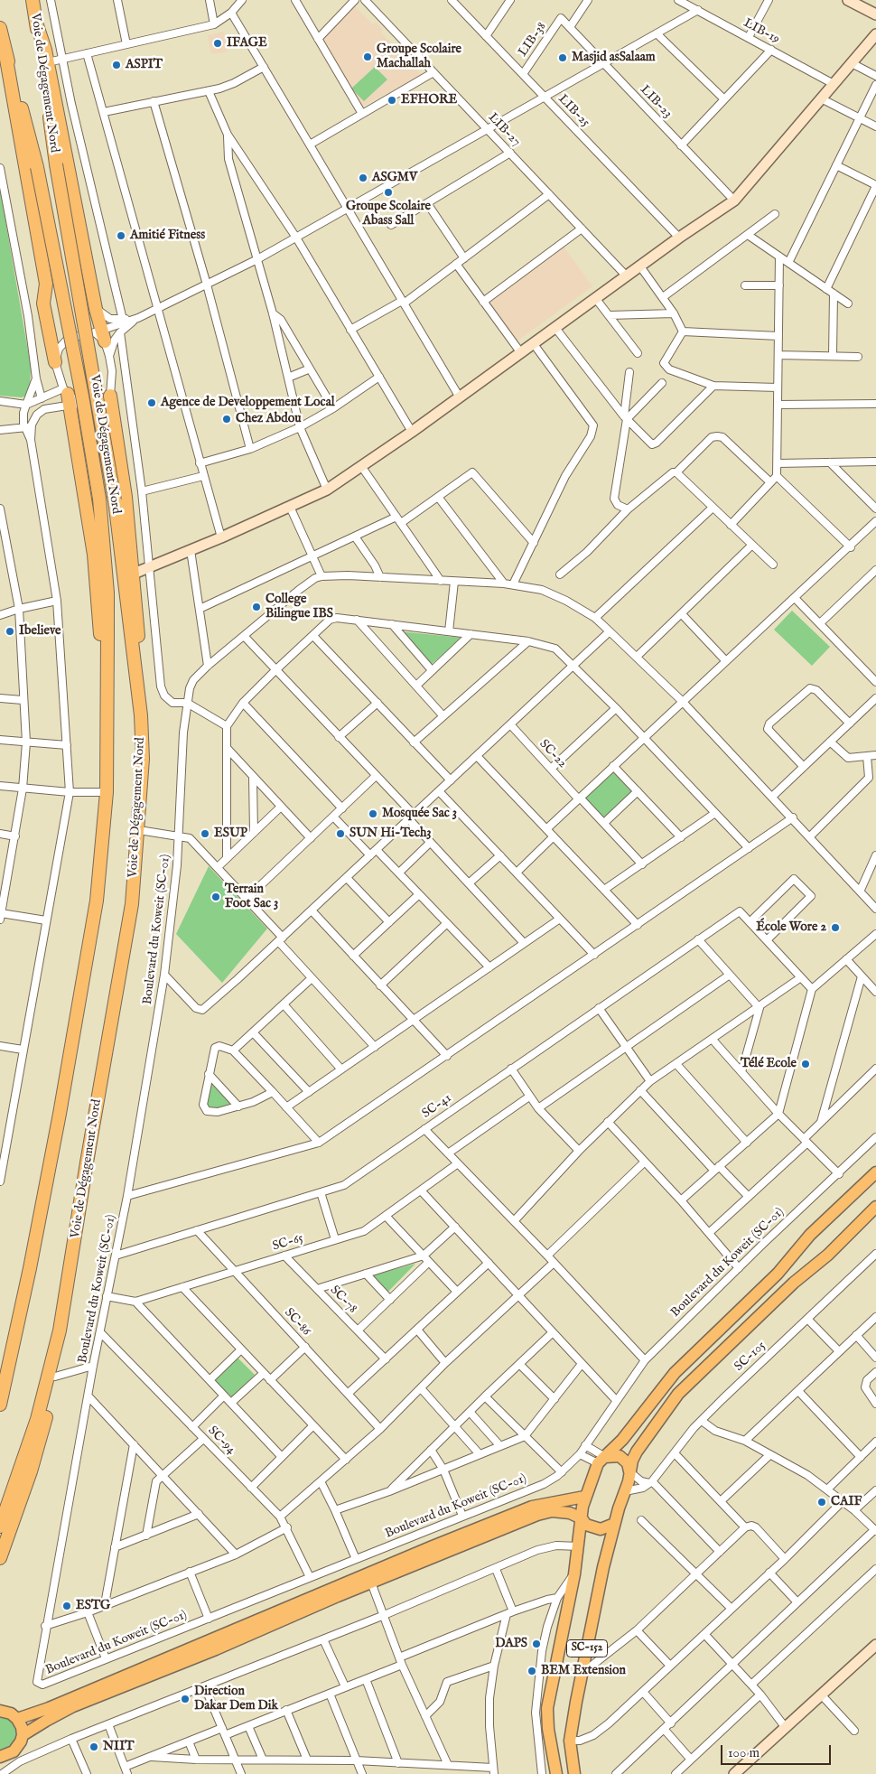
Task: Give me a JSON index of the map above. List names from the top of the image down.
{
  "streets": {
    "highway": ["Voie de Dégagement Nord"],
    "main road": ["SC-152"],
    "street": [
      "LIB-19",
      "LIB-38",
      "LIB-23",
      "LIB-25",
      "LIB-27",
      "SC-22",
      "Boulevard du Koweit (SC-01)",
      "SC-41",
      "SC-65",
      "SC-78",
      "SC-86",
      "SC-105",
      "SC-94"
    ]
  },
  "crossings": [
    ["LIB-38", "LIB-23"],
    ["LIB-38", "LIB-25"],
    ["Boulevard du Koweit (SC-01)", "SC-41"],
    ["Boulevard du Koweit (SC-01)", "SC-65"],
    ["Boulevard du Koweit (SC-01)", "SC-94"],
    ["SC-41", "SC-86"],
    ["SC-65", "SC-78"],
    ["SC-65", "SC-86"]
  ],
  "places": [
    "IFAGE",
    "Groupe Scolaire Machallah",
    "Masjid asSalaam",
    "ASPIT",
    "EFHORE",
    "ASGMV",
    "Groupe Scolaire Abass Sall",
    "Amitié Fitness",
    "Agence de Developpement Local",
    "Chez Abdou",
    "College Bilingue IBS",
    "Ibelieve",
    "Mosquée Sac 3",
    "ESUP",
    "SUN Hi-Tech3",
    "Terrain Foot Sac 3",
    "École Wore 2",
    "Télé Ecole",
    "CAIF",
    "ESTG",
    "DAPS",
    "BEM Extension",
    "Direction Dakar Dem Dik",
    "NIIT"
  ],
  "scale_bar": "100 m"
}
